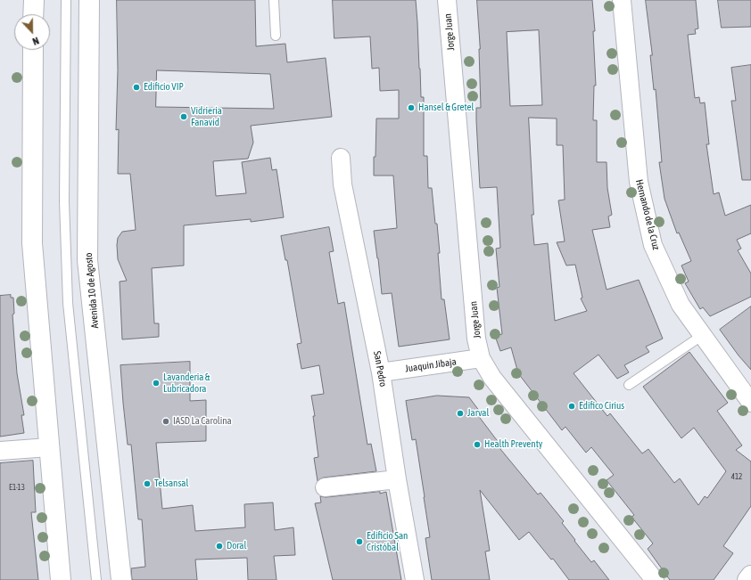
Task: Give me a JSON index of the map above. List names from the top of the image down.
{
  "streets": {
    "main road": ["Avenida 10 de Agosto"],
    "street": [
      "Jorge Juan",
      "Hernando de la Cruz",
      "Juaquin Jibaja",
      "San Pedro"
    ]
  },
  "crossings": [
    ["Jorge Juan", "Juaquin Jibaja"],
    ["Juaquin Jibaja", "San Pedro"]
  ],
  "places": [
    "Edificio VIP",
    "Hansel & Gretel",
    "Vidrieria Fanavid",
    "Lavanderia & Lubricadora",
    "Edifico Cirius",
    "Jarval",
    "IASD La Carolina",
    "Health Preventy",
    "Telsansal",
    "Edificio San Cristóbal",
    "Doral"
  ],
  "house_numbers": ["412", "E1-13"],
  "north": "bottom"
}
